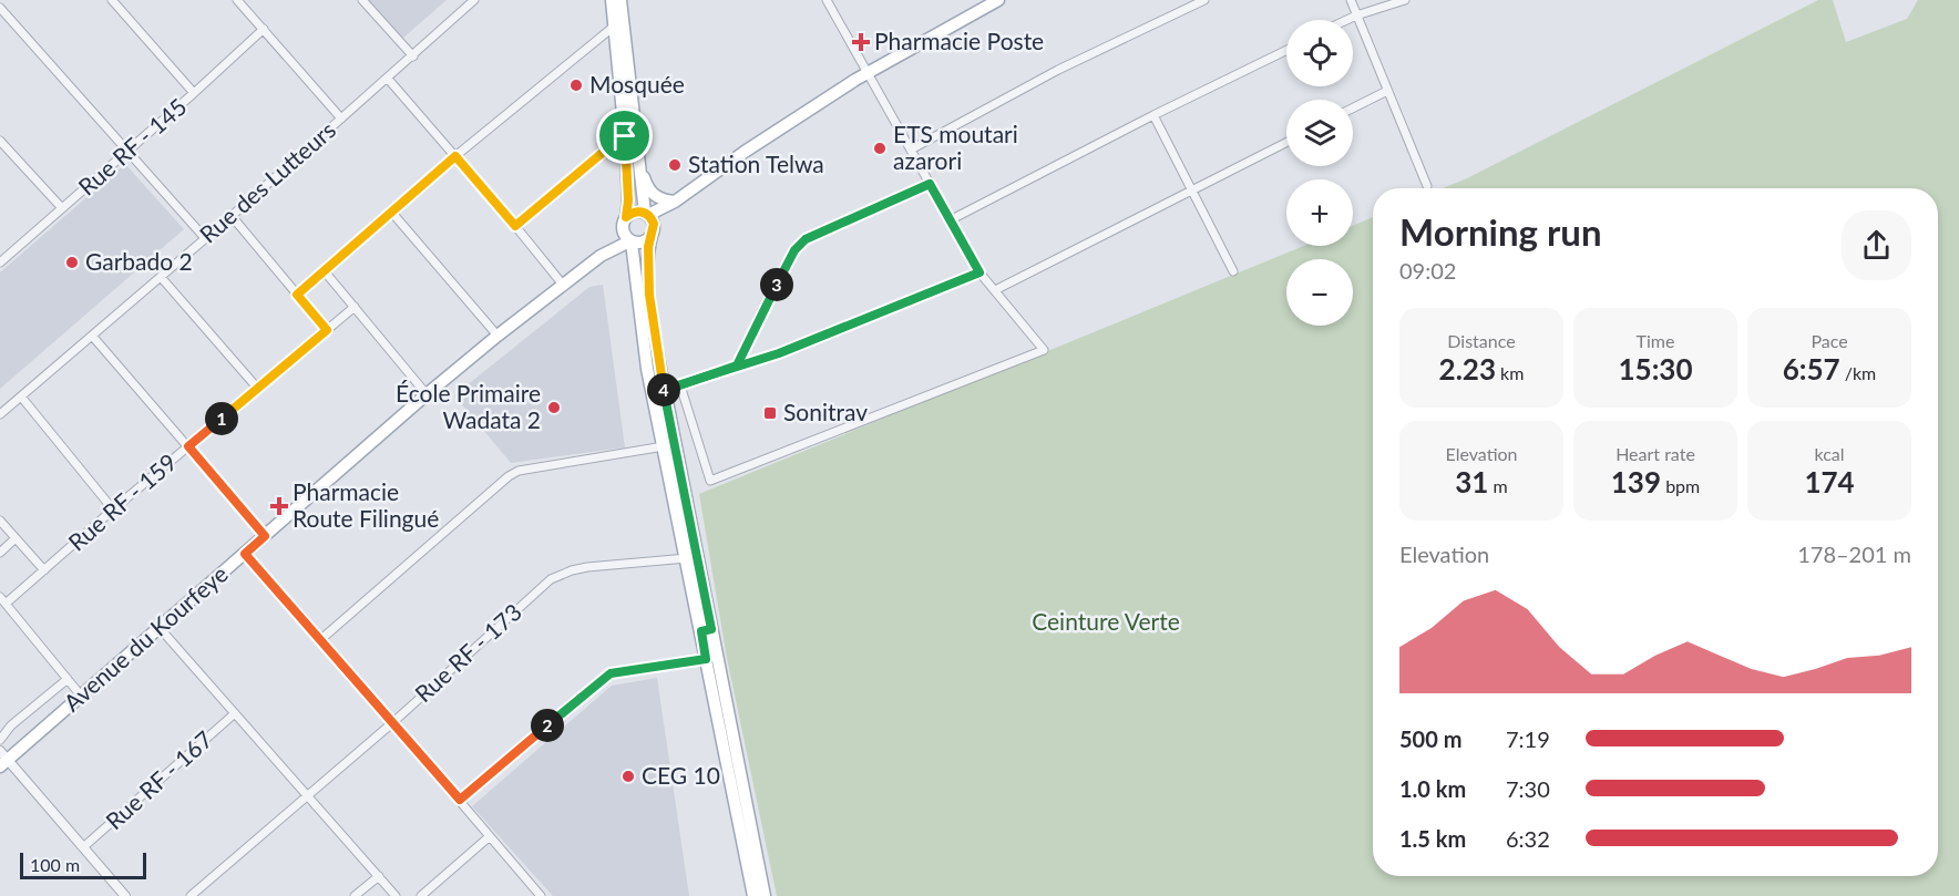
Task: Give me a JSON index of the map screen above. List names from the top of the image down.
{
  "streets": {
    "main road": ["Avenue du Kourfeye"],
    "street": [
      "Rue RF - 145",
      "Rue des Lutteurs",
      "Rue RF - 159",
      "Rue RF - 173",
      "Rue RF - 167"
    ]
  },
  "parks": ["Ceinture Verte"],
  "places": {
    "health": ["Pharmacie Poste", "Pharmacie Route Filingué"],
    "other": [
      "Mosquée",
      "ETS moutari azarori",
      "Station Telwa",
      "Garbado 2",
      "École Primaire Wadata 2",
      "CEG 10"
    ],
    "transit": ["Sonitrav"]
  },
  "scale_bar": "100 m",
  "page": {
    "map_buttons": ["+", "−"],
    "heading": ["Morning run", "09:02"],
    "pins": [
      "3",
      "4",
      "1",
      "2"
    ],
    "stats": [
      ["Distance", "2.23 km"],
      ["Time", "15:30"],
      ["Pace", "6:57 /km"],
      ["Elevation", "31 m"],
      ["Heart rate", "139 bpm"],
      ["kcal", "174"]
    ],
    "chart": ["Elevation", "178–201 m"],
    "list": [
      {
        "name": "500 m",
        "note": "7:19"
      },
      {
        "name": "1.0 km",
        "note": "7:30"
      },
      {
        "name": "1.5 km",
        "note": "6:32"
      }
    ],
    "scale": "100 m"
  }
}
